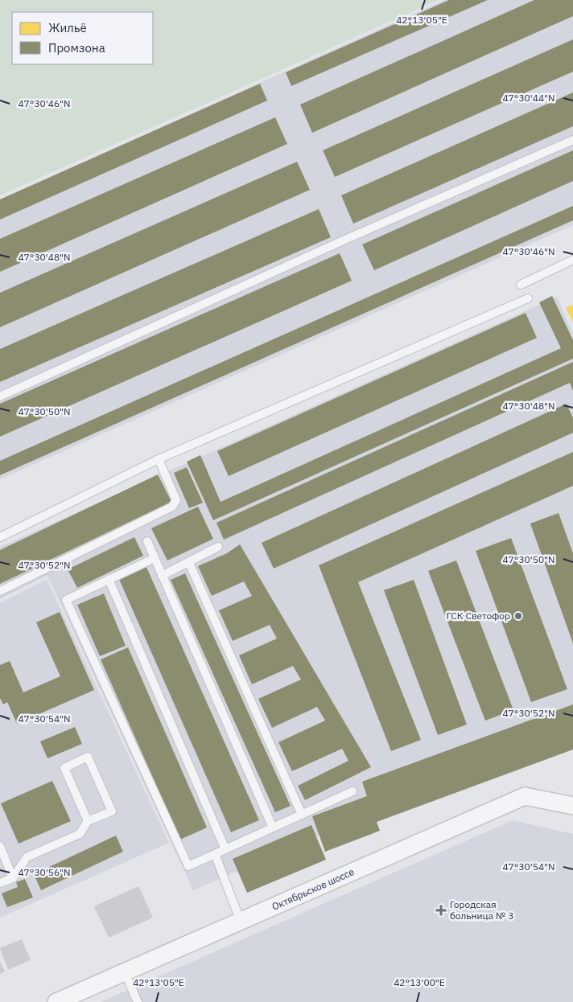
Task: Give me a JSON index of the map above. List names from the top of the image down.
{
  "streets": {
    "street": ["Октябрьское шоссе"]
  },
  "places": {
    "other": ["ГСК Светофор"],
    "health": ["Городская больница № 3"]
  },
  "legend": ["Жильё", "Промзона"],
  "coordinates": [
    "42°13'05\"E",
    "47°30'44\"N",
    "47°30'46\"N",
    "47°30'48\"N",
    "47°30'50\"N",
    "47°30'52\"N",
    "47°30'54\"N",
    "47°30'56\"N",
    "42°13'00\"E"
  ]
}
